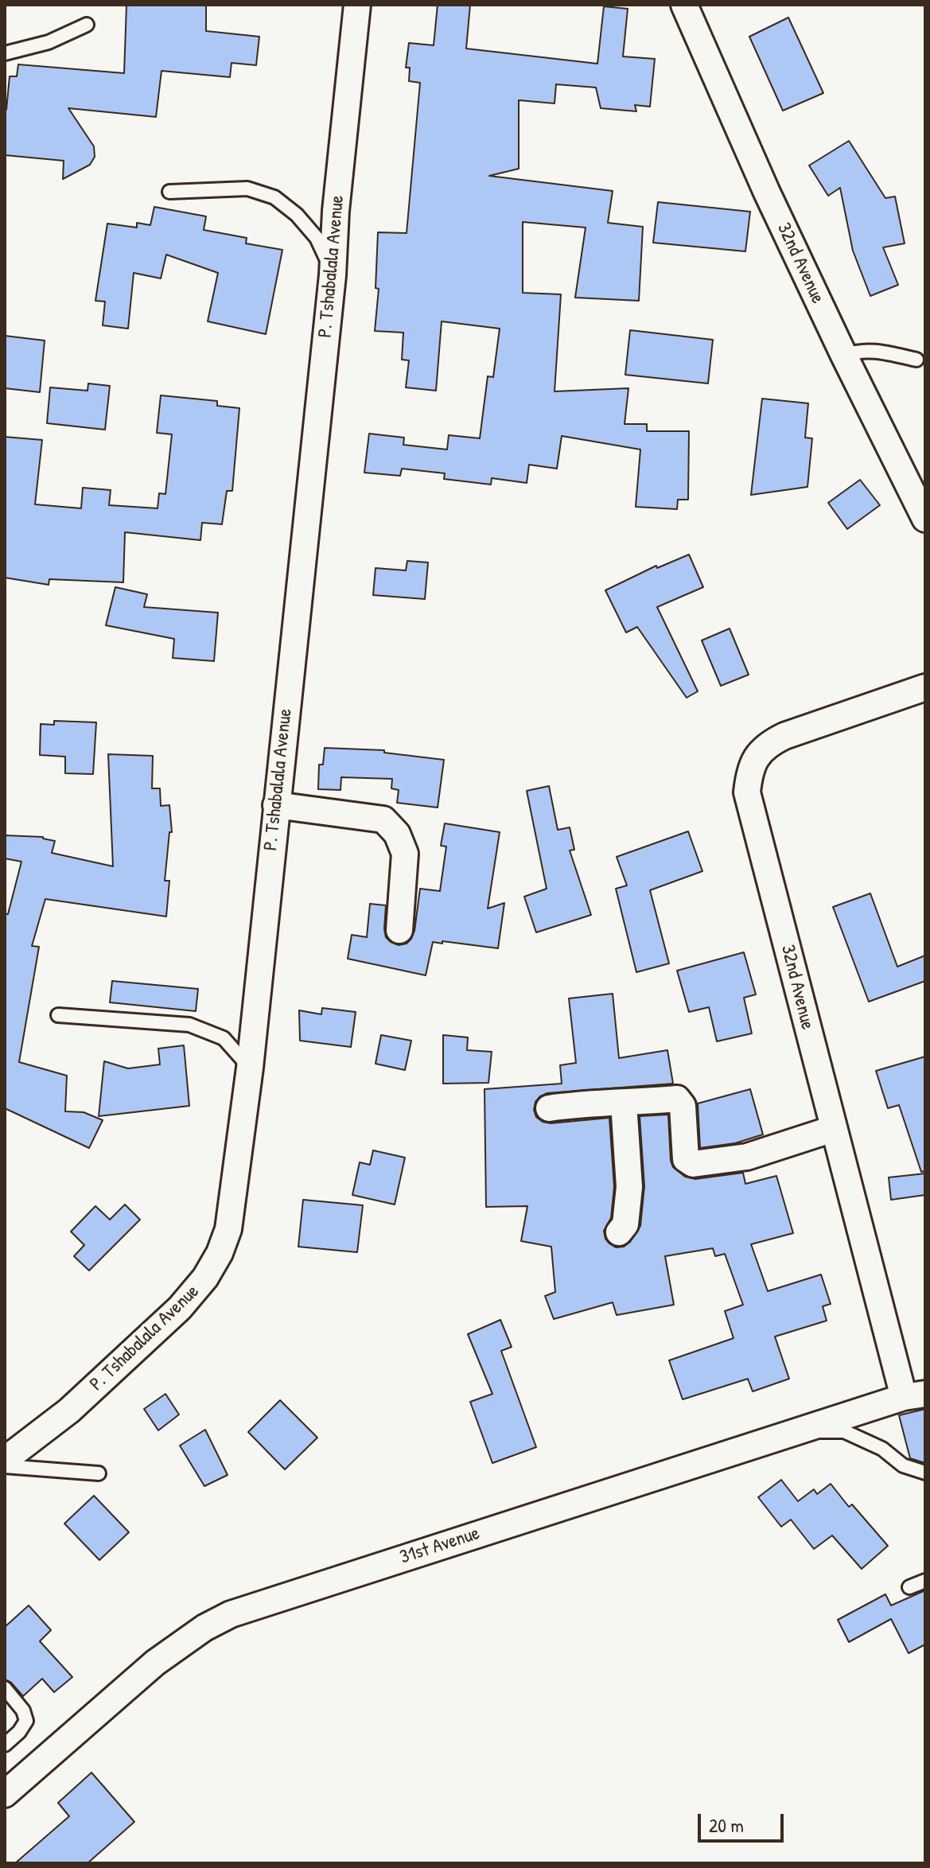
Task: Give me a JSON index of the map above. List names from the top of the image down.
{
  "streets": {
    "street": ["32nd Avenue", "P. Tshabalala Avenue", "31st Avenue"]
  },
  "crossings": [
    ["32nd Avenue", "31st Avenue"]
  ],
  "scale_bar": "20 m"
}
